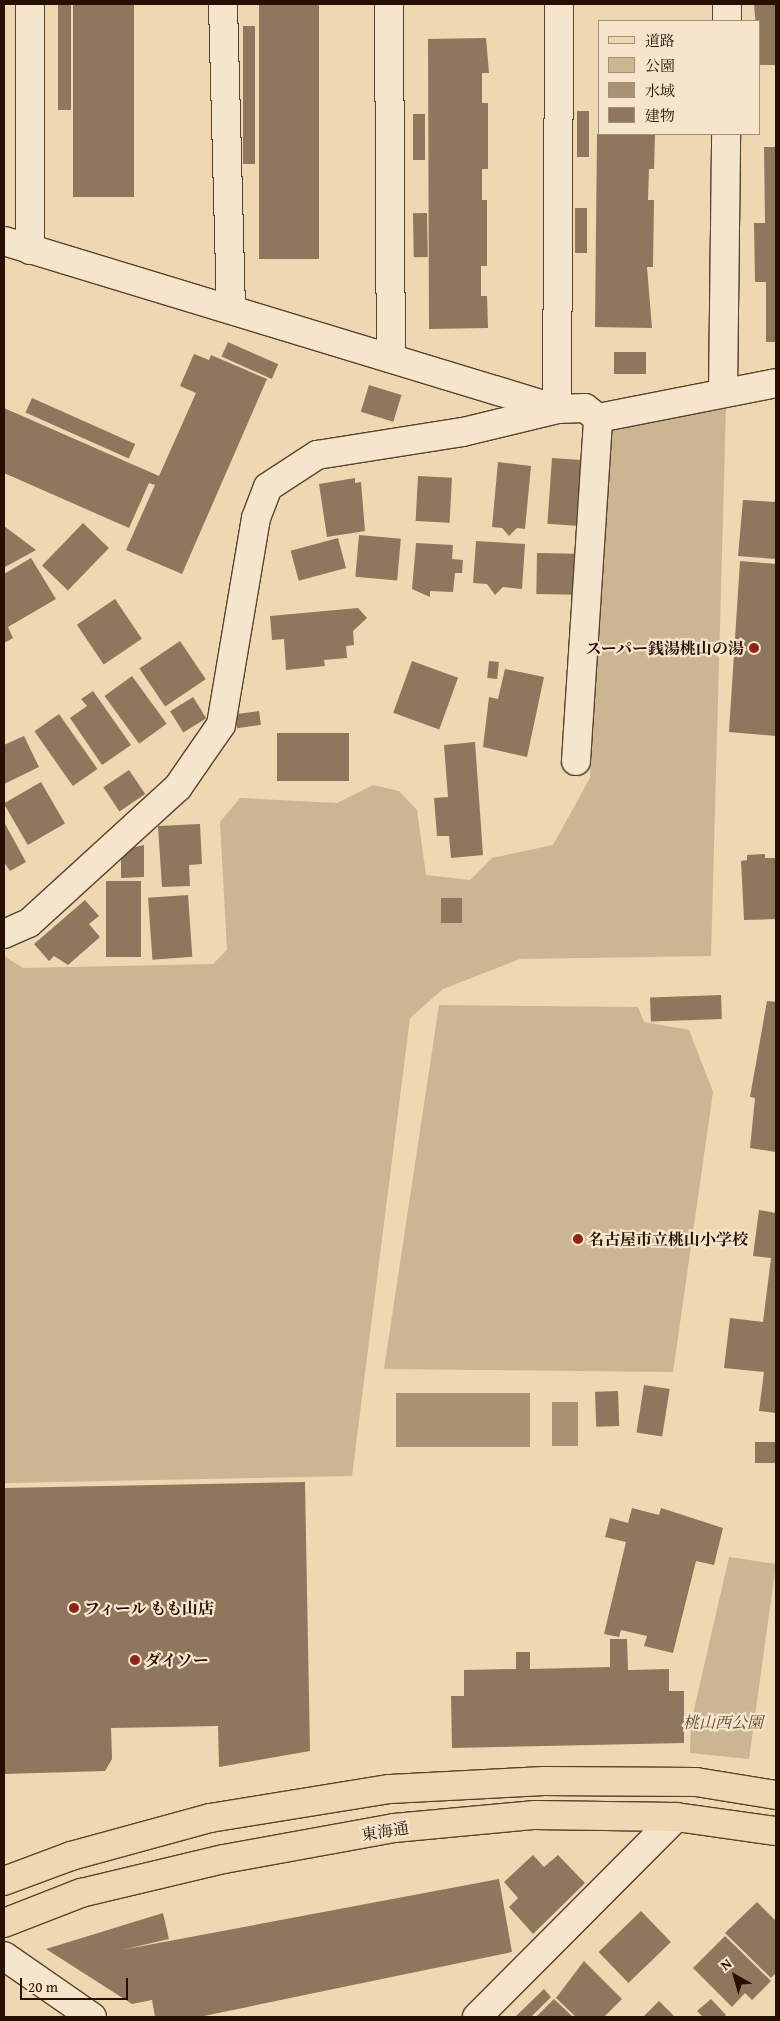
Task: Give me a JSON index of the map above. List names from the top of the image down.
{
  "streets": {
    "main road": ["東海通"]
  },
  "parks": ["桃山西公園"],
  "places": [
    "スーパー銭湯桃山の湯",
    "名古屋市立桃山小学校",
    "フィール もも山店",
    "ダイソー"
  ],
  "legend": [
    "道路",
    "公園",
    "水域",
    "建物"
  ],
  "scale_bar": "20 m",
  "north": "top left"
}
